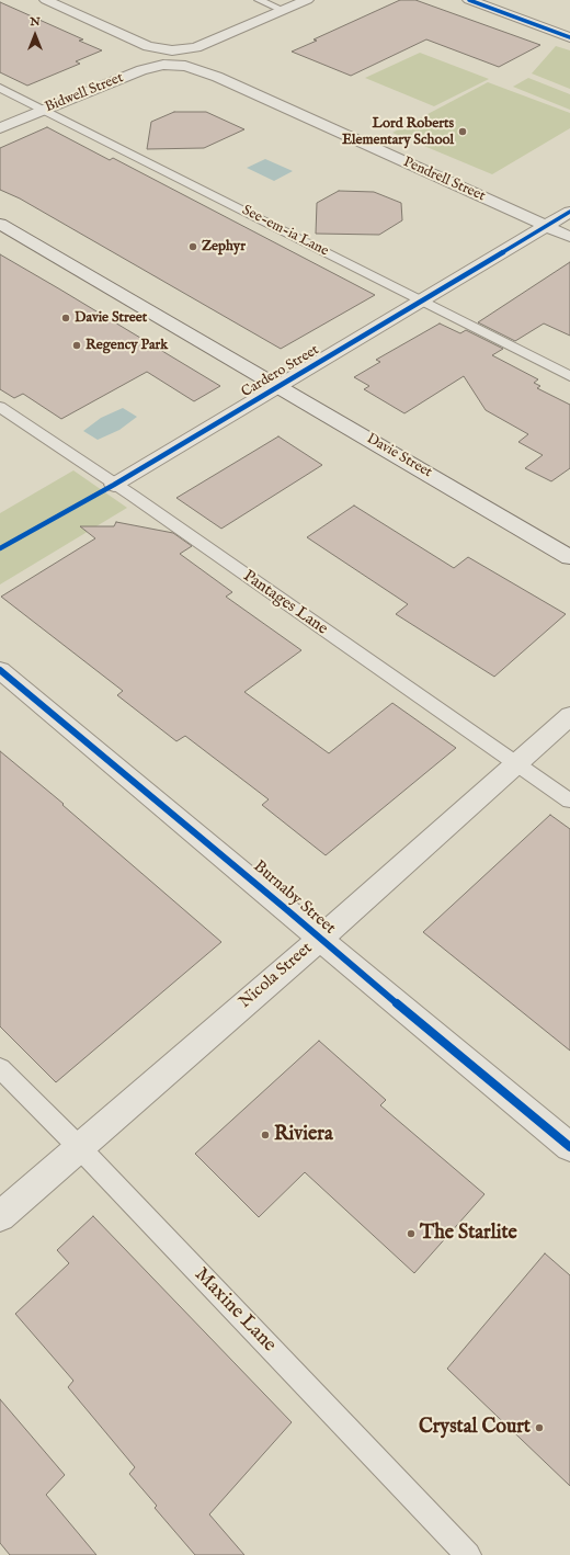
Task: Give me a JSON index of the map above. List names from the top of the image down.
{
  "streets": {
    "street": [
      "Bidwell Street",
      "Pendrell Street",
      "Cardero Street",
      "Davie Street",
      "Burnaby Street",
      "Nicola Street"
    ],
    "lane": ["See-em-ia Lane", "Pantages Lane", "Maxine Lane"]
  },
  "crossings": [
    ["Bidwell Street", "Pendrell Street"],
    ["Bidwell Street", "See-em-ia Lane"],
    ["Pendrell Street", "Cardero Street"],
    ["See-em-ia Lane", "Cardero Street"],
    ["Cardero Street", "Davie Street"],
    ["Cardero Street", "Pantages Lane"],
    ["Pantages Lane", "Nicola Street"],
    ["Burnaby Street", "Nicola Street"],
    ["Nicola Street", "Maxine Lane"]
  ],
  "places": [
    "Lord Roberts Elementary School",
    "Zephyr",
    "Davie Street",
    "Regency Park",
    "Riviera",
    "The Starlite",
    "Crystal Court"
  ],
  "north": "top"
}
